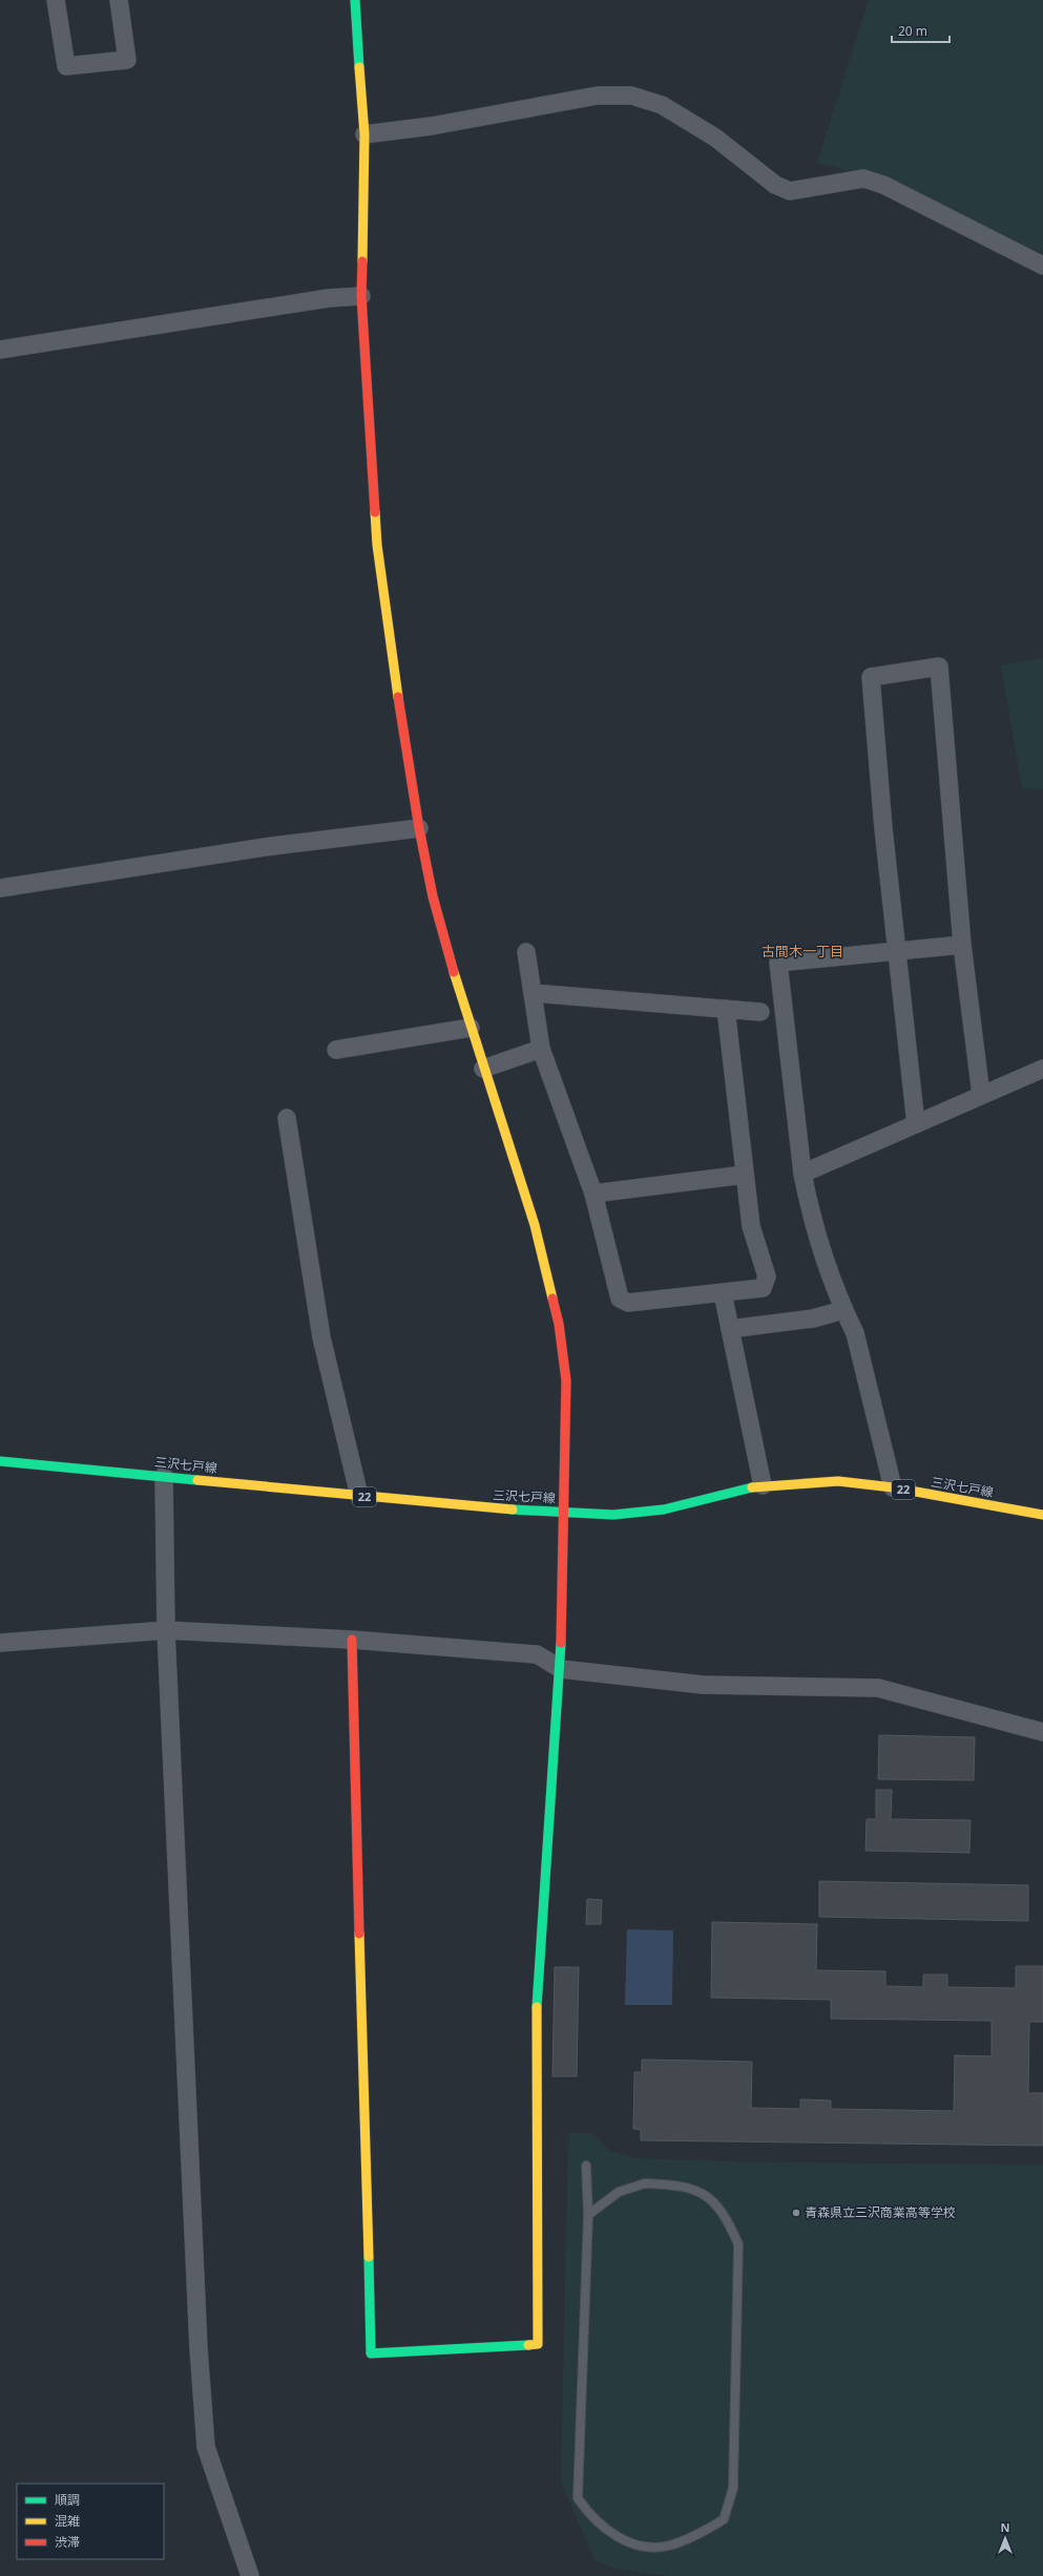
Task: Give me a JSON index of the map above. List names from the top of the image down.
{
  "streets": {
    "street": ["三沢七戸線", "22"]
  },
  "districts": ["古間木一丁目"],
  "places": ["青森県立三沢商業高等学校"],
  "legend": ["順調", "混雑", "渋滞"],
  "scale_bar": "20 m",
  "north": "top"
}
